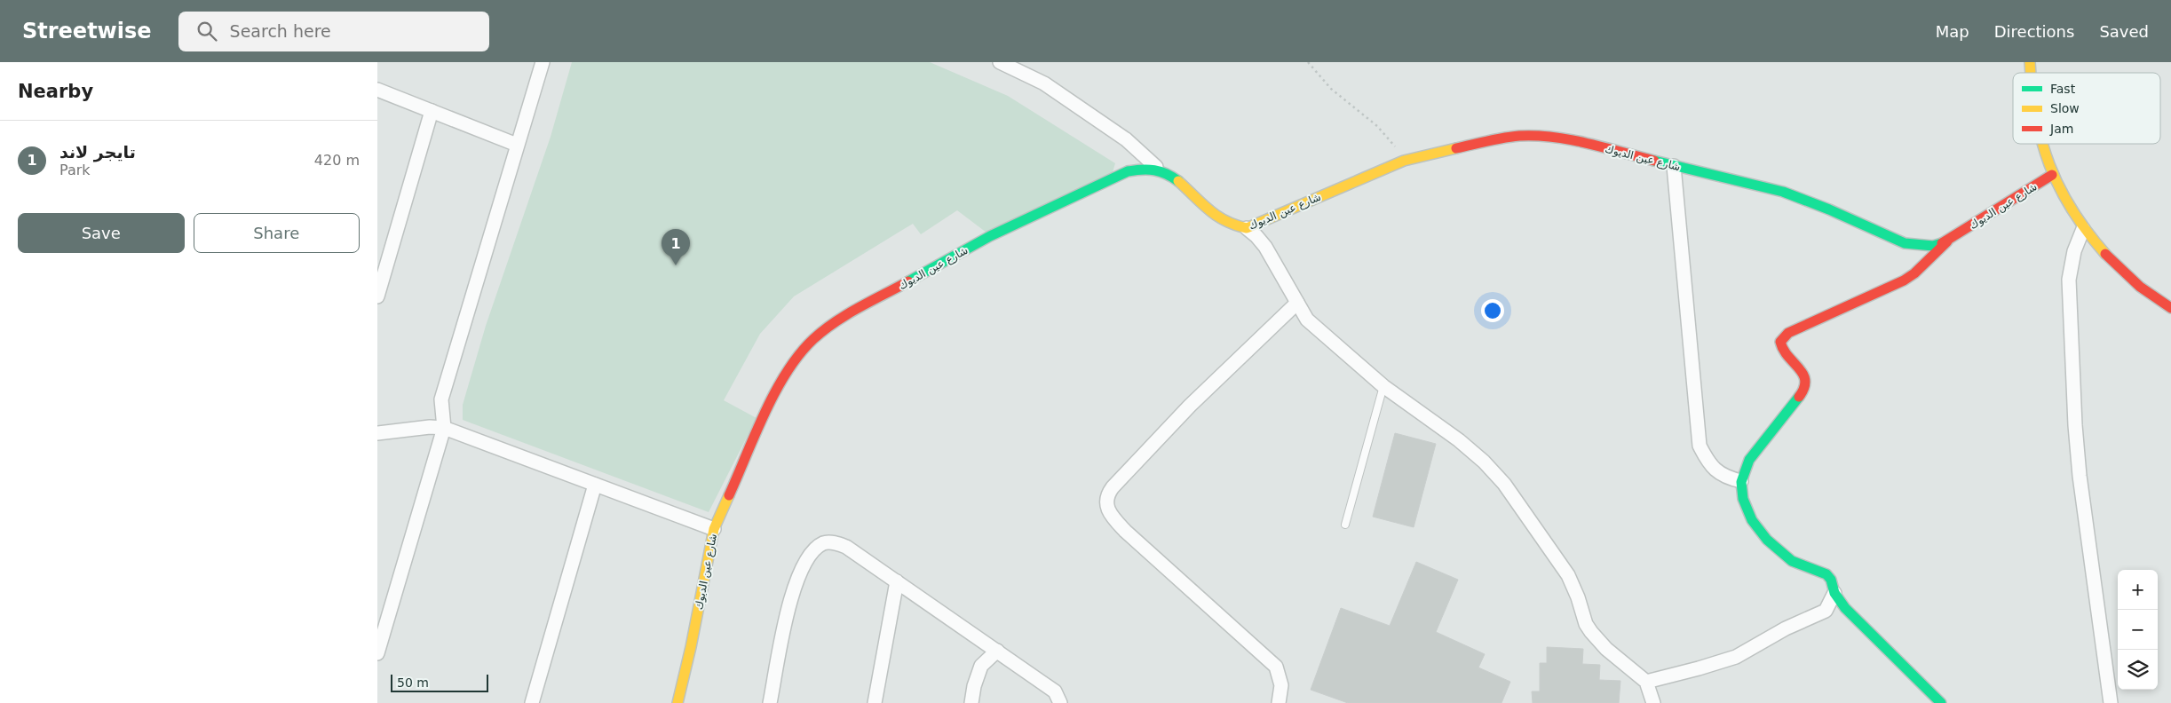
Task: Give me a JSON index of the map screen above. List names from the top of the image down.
{
  "streets": {
    "street": ["شارع عين الديوك"]
  },
  "legend": ["Fast", "Slow", "Jam"],
  "scale_bar": "50 m",
  "page": {
    "header": "Streetwise",
    "search": "Search here",
    "nav": ["Map", "Directions", "Saved"],
    "heading": "Nearby",
    "list": [
      {
        "mark": "1",
        "name": "تايجر لاند",
        "note": "Park",
        "value": "420 m"
      }
    ],
    "buttons": ["Save", "Share"],
    "pins": "1",
    "map_buttons": ["+", "−"],
    "scale": "50 m"
  }
}
